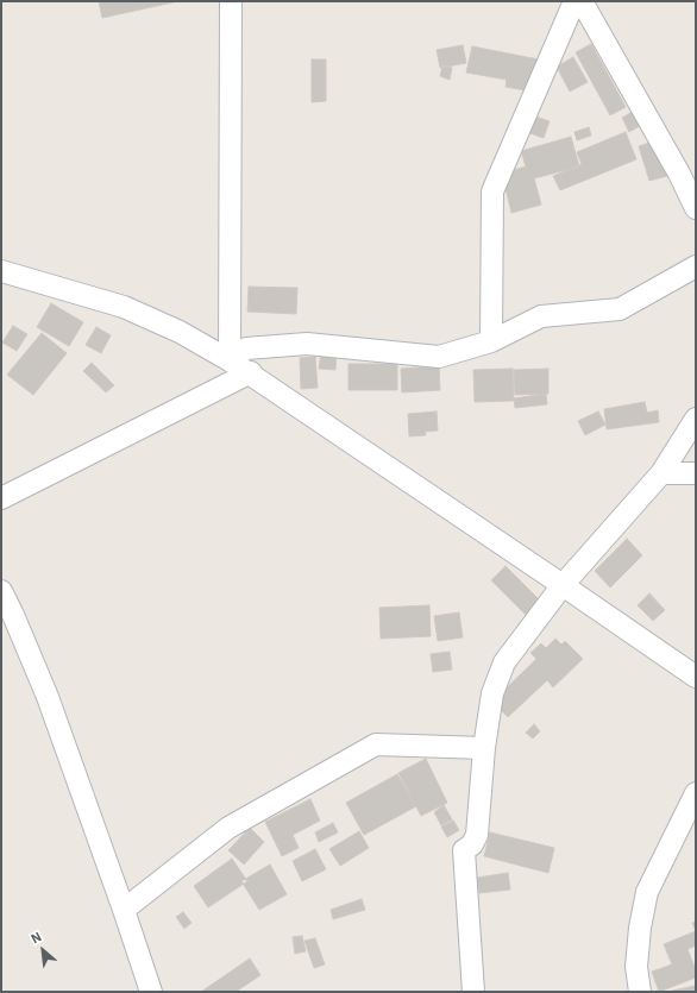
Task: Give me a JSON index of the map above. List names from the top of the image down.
{
  "north": "top left"
}
